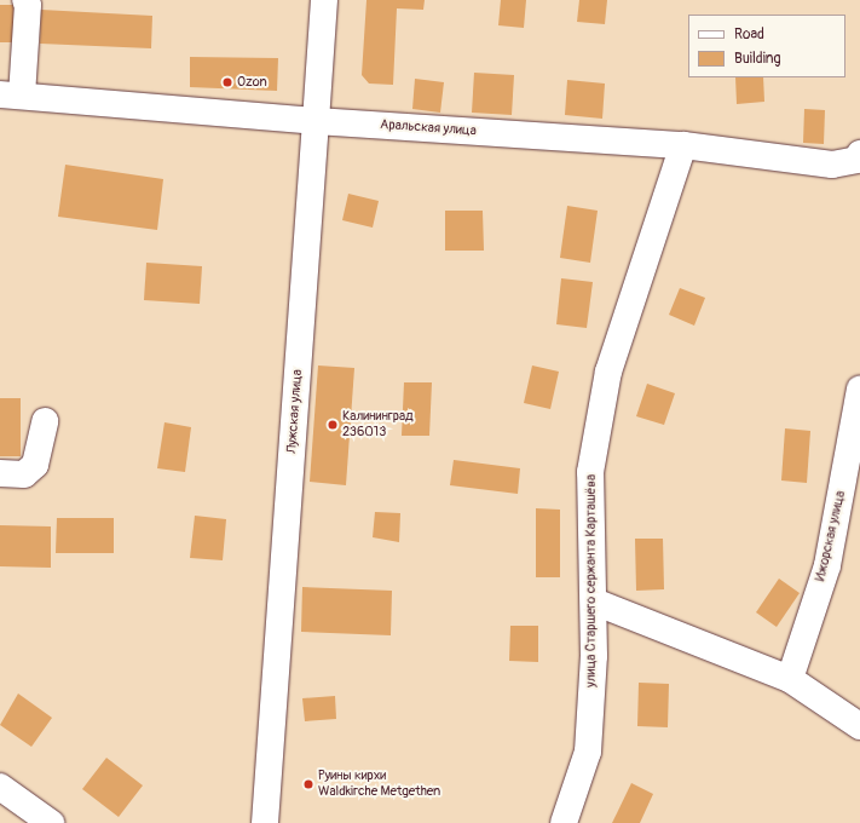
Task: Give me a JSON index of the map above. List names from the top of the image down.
{
  "streets": {
    "street": [
      "Аральская улица",
      "Лужская улица",
      "Ижорская улица",
      "улица Старшего сержанта Карташёва"
    ]
  },
  "crossings": [
    ["Аральская улица", "Лужская улица"],
    ["Аральская улица", "улица Старшего сержанта Карташёва"]
  ],
  "places": ["Ozon", "Калининград 236013", "Руины кирхи Waldkirche Metgethen"],
  "legend": ["Road", "Building"]
}
